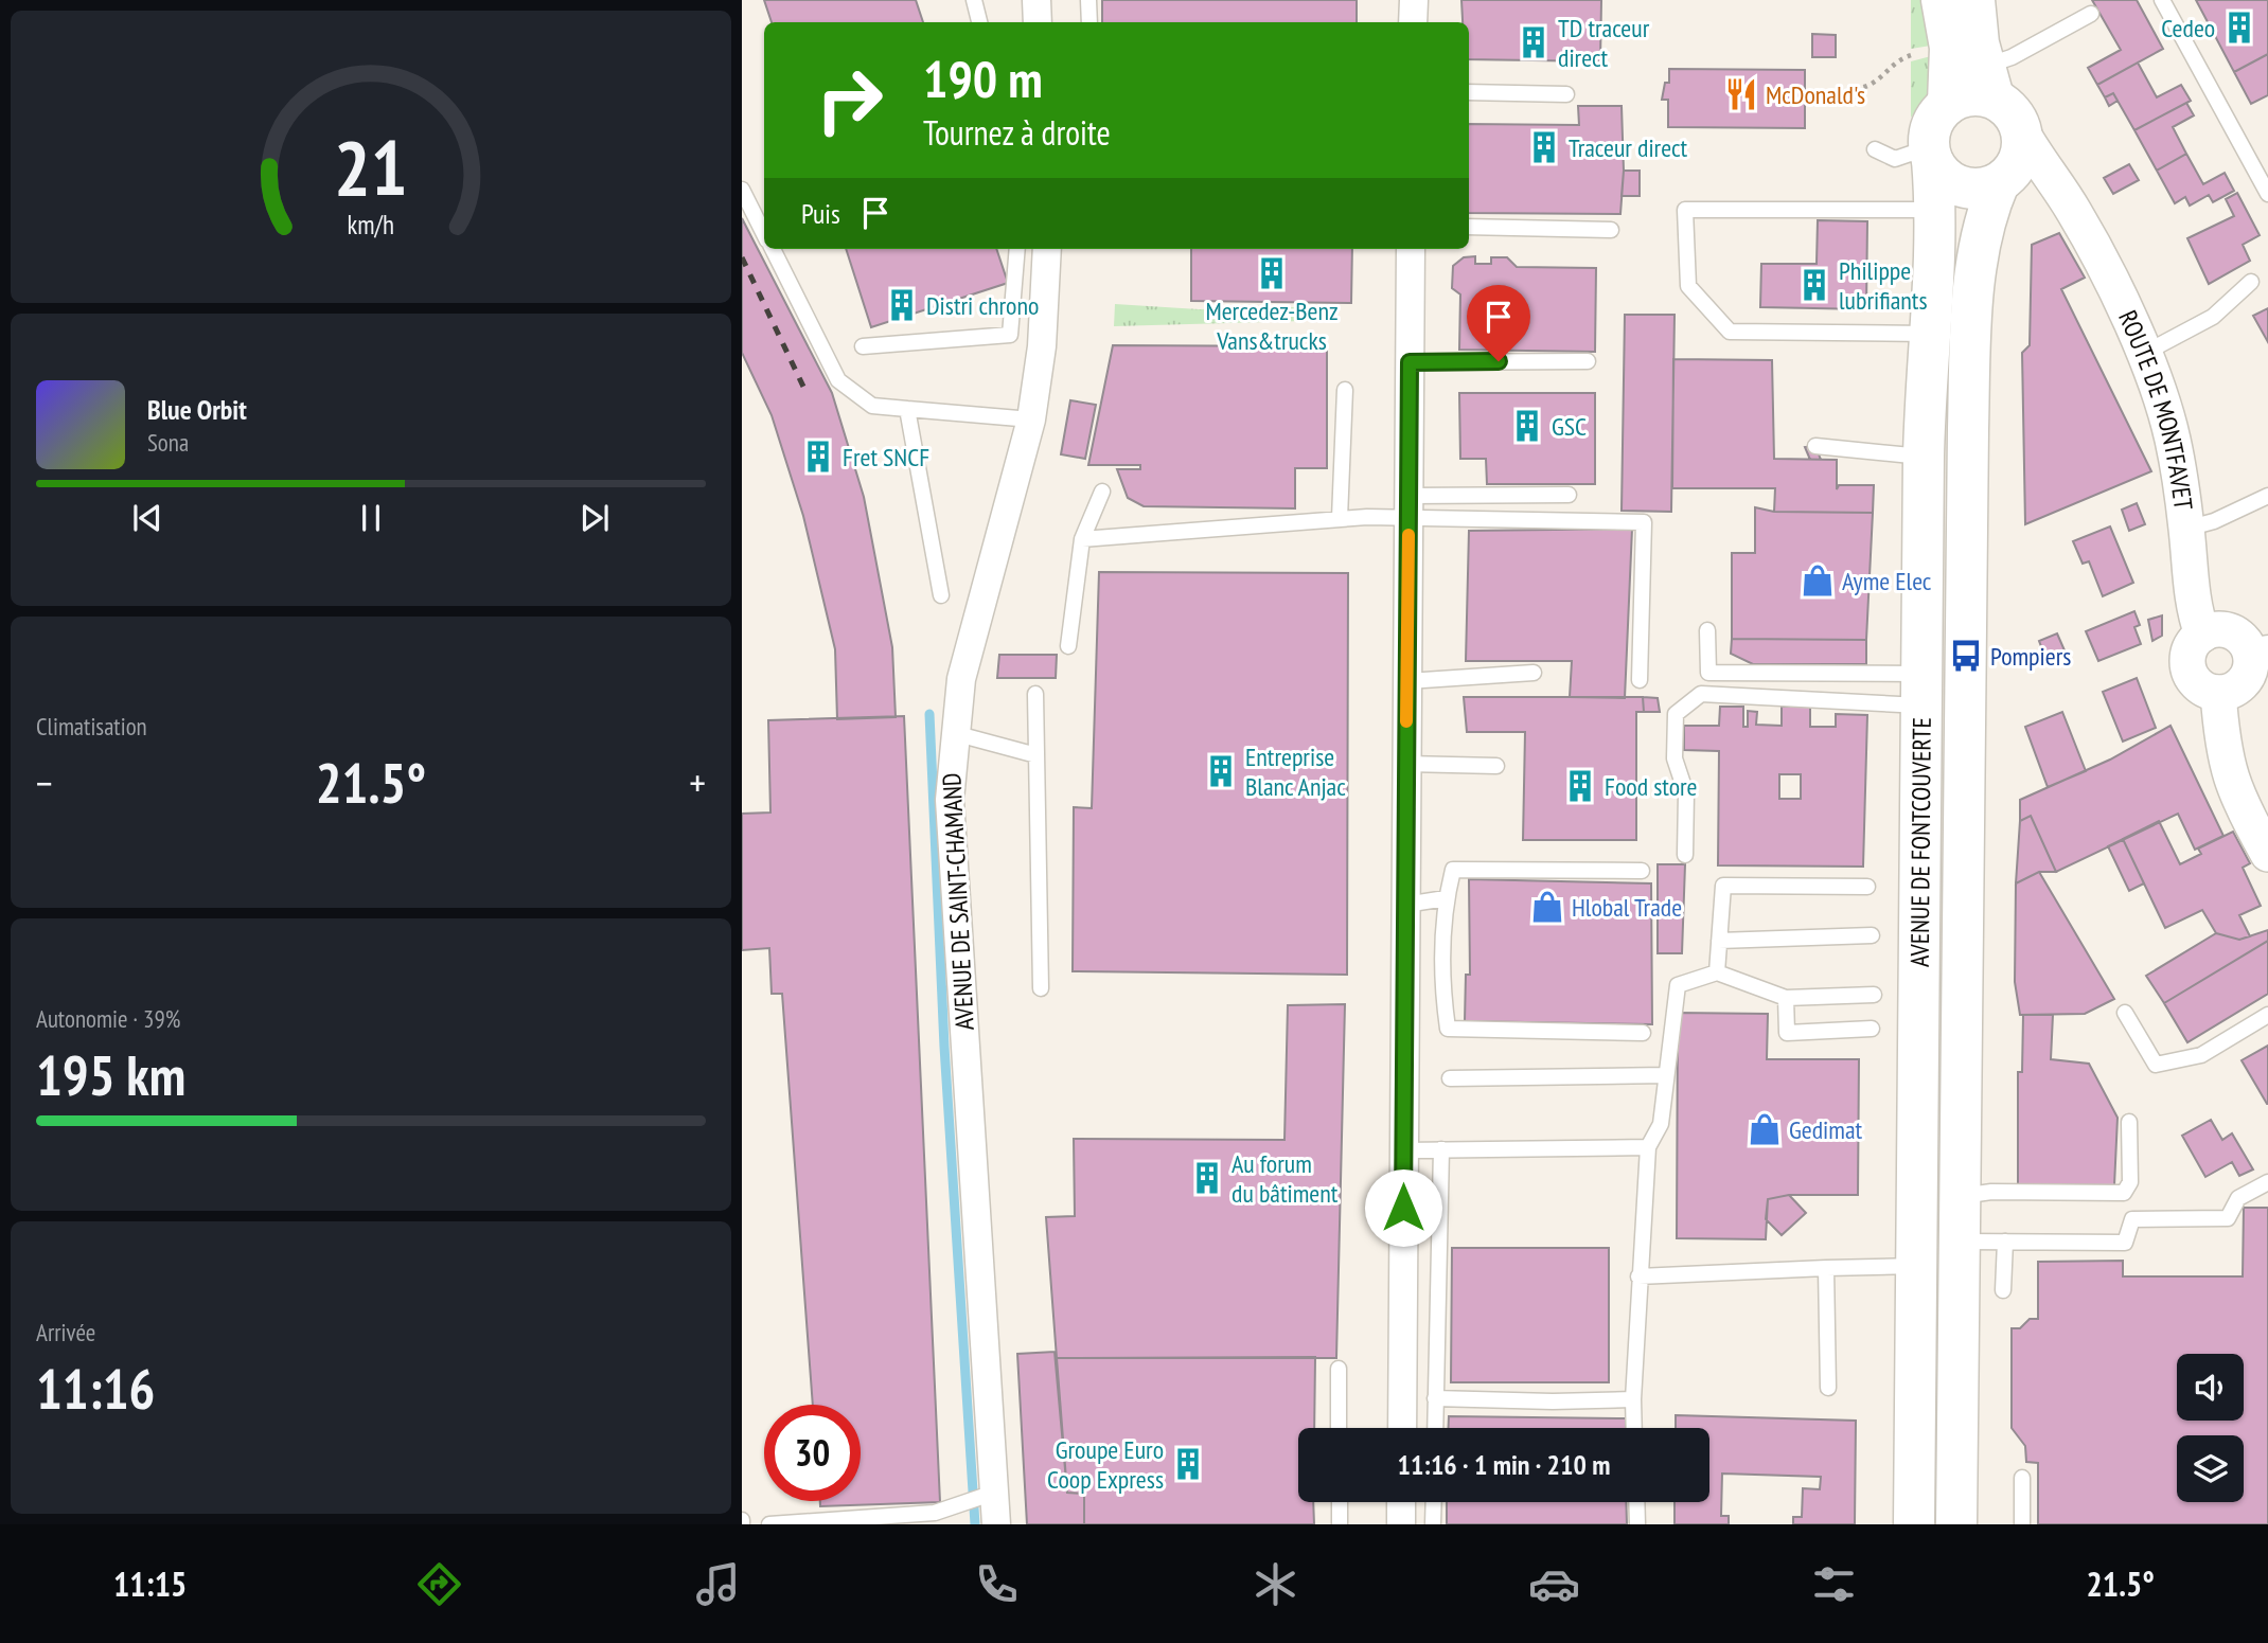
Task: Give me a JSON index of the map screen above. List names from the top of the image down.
{
  "streets": {
    "main road": ["AVENUE DE FONTCOUVERTE"],
    "street": ["ROUTE DE MONTFAVET", "AVENUE DE SAINT-CHAMAND"]
  },
  "crossings": [
    ["ROUTE DE MONTFAVET", "AVENUE DE FONTCOUVERTE"]
  ],
  "places": {
    "building": [
      "Cedeo",
      "TD traceur direct",
      "Traceur direct",
      "Mercedez-Benz Vans&trucks",
      "Philippe lubrifiants",
      "Distri chrono",
      "GSC",
      "Fret SNCF",
      "Entreprise Blanc Anjac",
      "Food store",
      "Au forum du bâtiment",
      "Groupe Euro Coop Express"
    ],
    "restaurant": ["McDonald's"],
    "shop": ["Ayme Elec", "Hlobal Trade", "Gedimat"],
    "bus stop": ["Pompiers"]
  },
  "page": {
    "turn": ["190 m", "Tournez à droite"],
    "then": "Puis",
    "song": ["Blue Orbit", "Sona"],
    "tile": [
      "Climatisation",
      ["Autonomie · 39%", "195 km"],
      ["Arrivée", "11:16"]
    ],
    "heat": ["−", "21.5°", "+"],
    "limit": "30",
    "trip": "11:16 · 1 min · 210 m",
    "tabs": ["11:15", "21.5°"],
    "gauge": ["21", "km/h"]
  }
}
